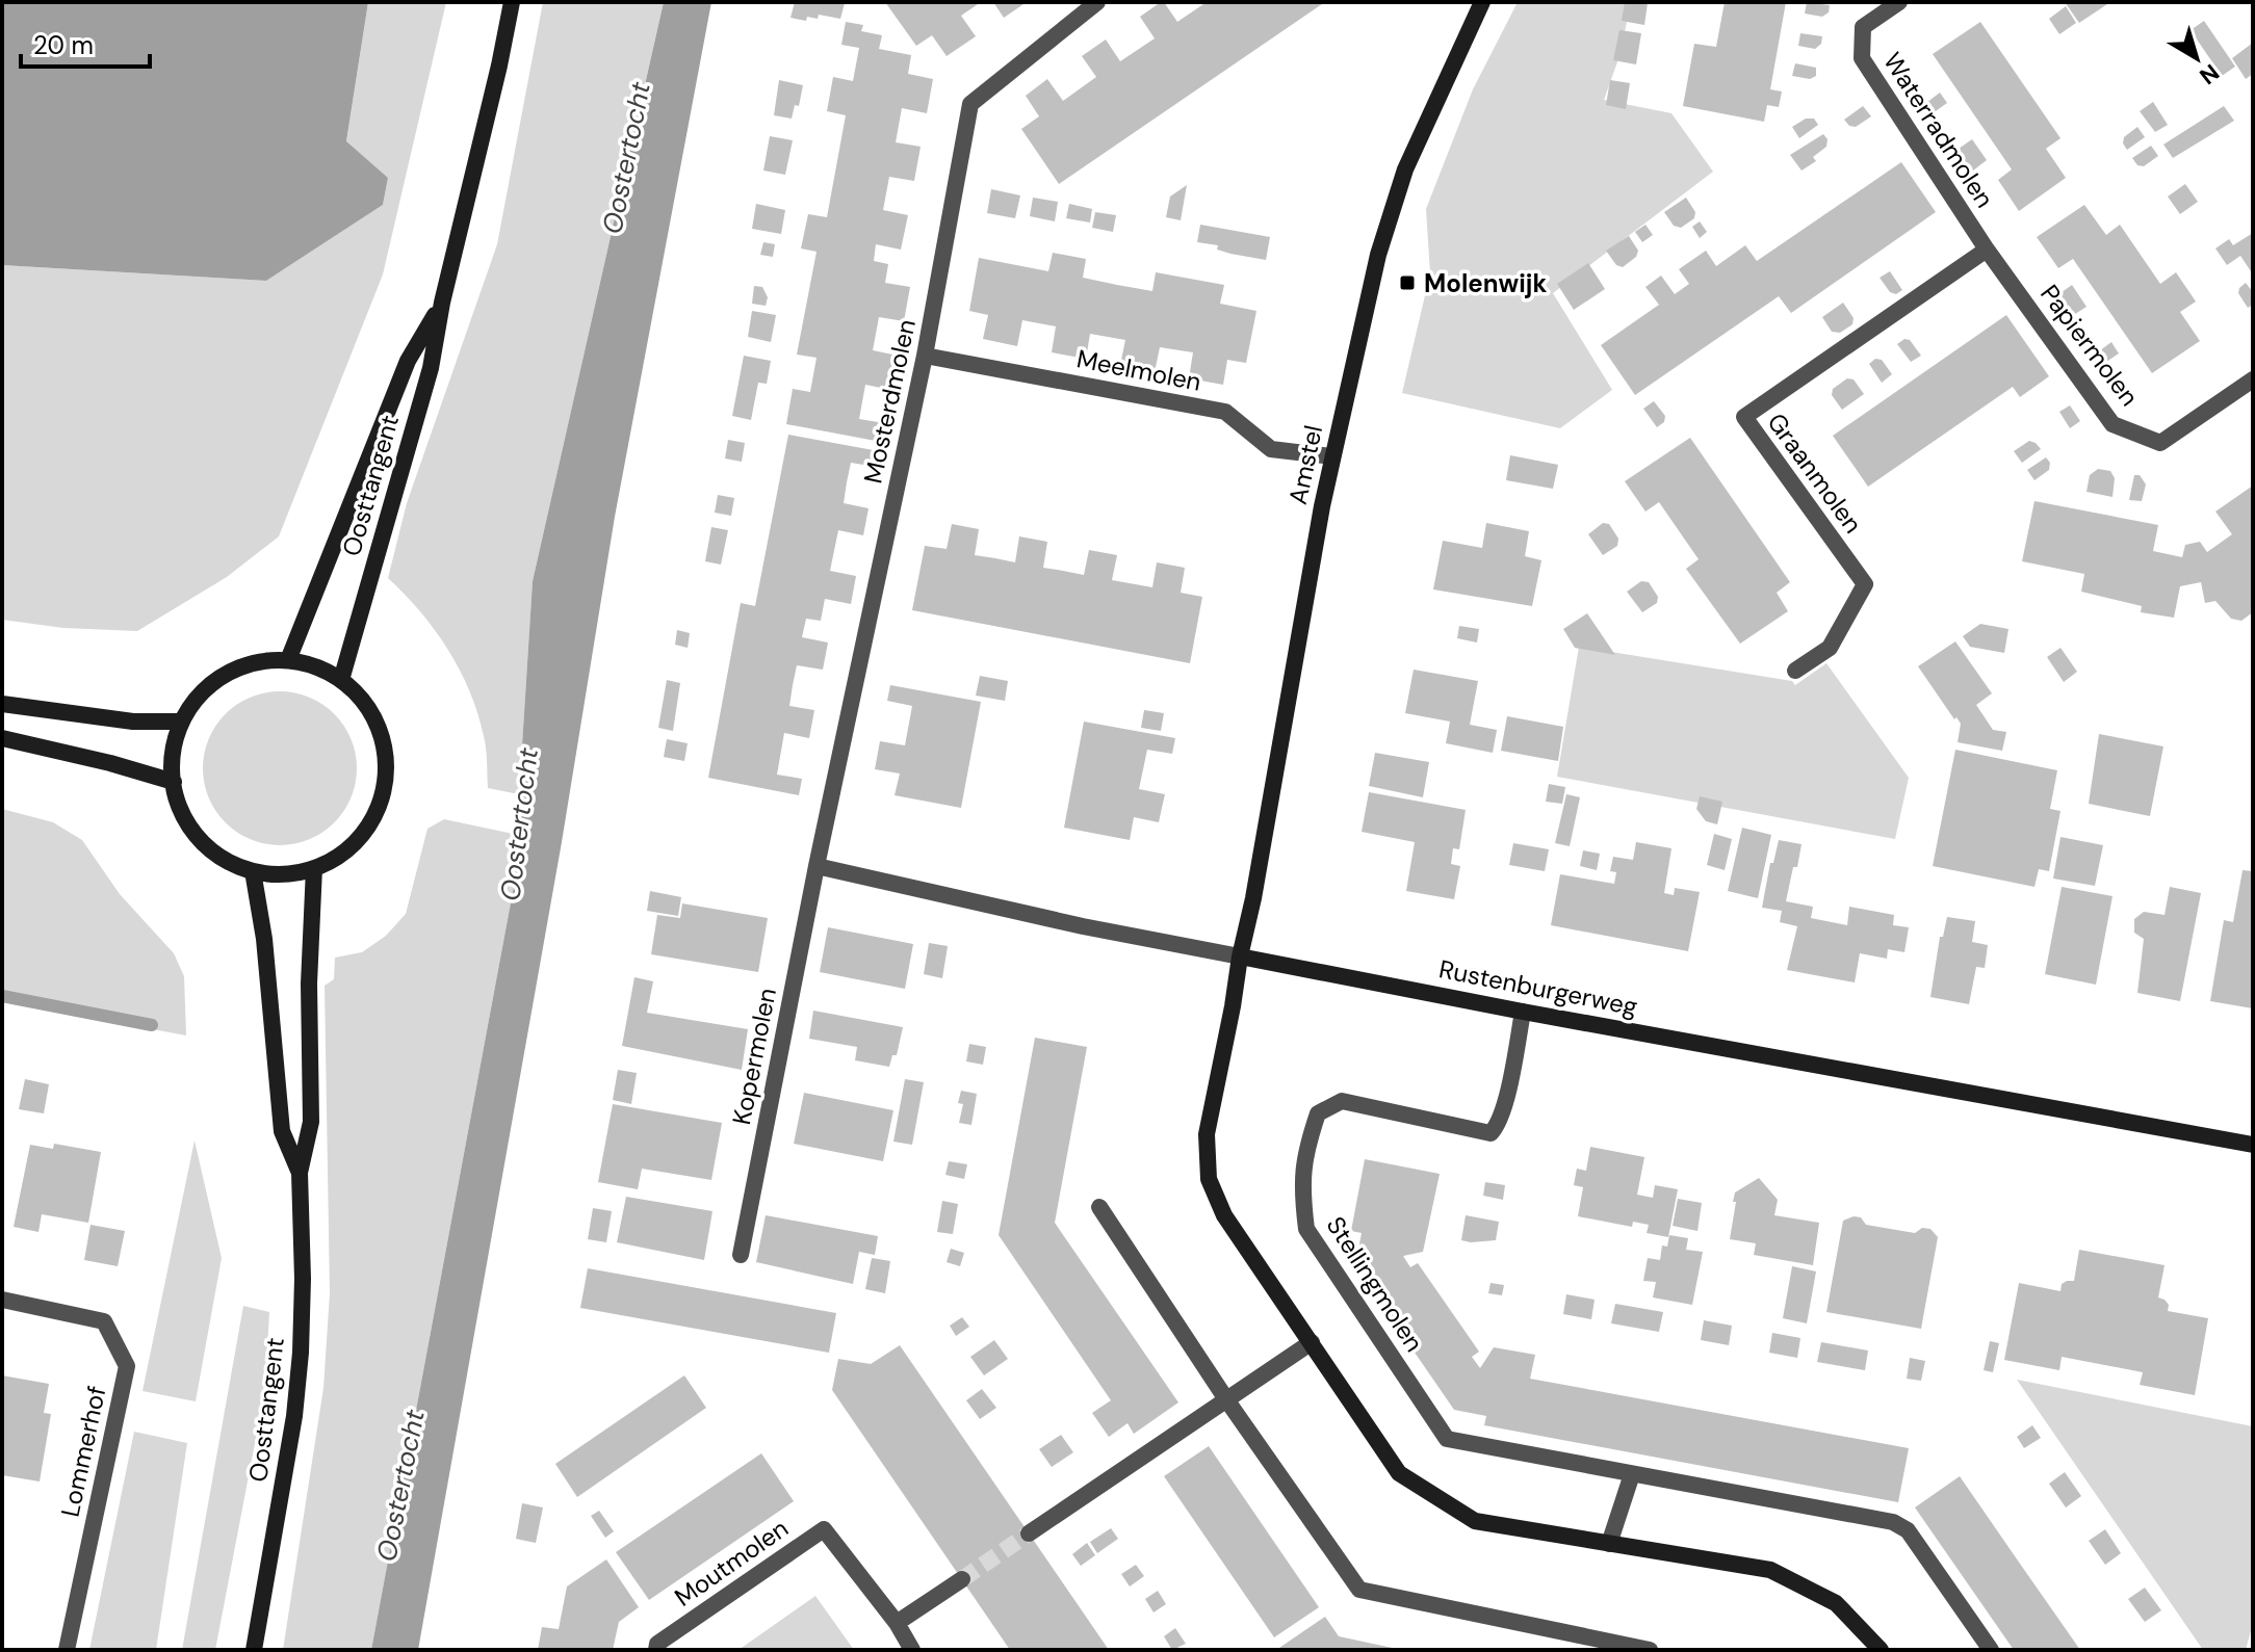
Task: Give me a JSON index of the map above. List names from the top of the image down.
{
  "streets": {
    "street": [
      "Waterradmolen",
      "Papiermolen",
      "Meelmolen",
      "Mosterdmolen",
      "Amstel",
      "Graanmolen",
      "Oosttangent",
      "Rustenburgerweg",
      "Kopermolen",
      "Stellingmolen",
      "Lommerhof",
      "Moutmolen"
    ]
  },
  "crossings": [
    ["Waterradmolen", "Papiermolen"],
    ["Waterradmolen", "Graanmolen"],
    ["Papiermolen", "Graanmolen"],
    ["Meelmolen", "Mosterdmolen"],
    ["Meelmolen", "Amstel"],
    ["Mosterdmolen", "Rustenburgerweg"],
    ["Mosterdmolen", "Kopermolen"],
    ["Amstel", "Rustenburgerweg"],
    ["Rustenburgerweg", "Kopermolen"],
    ["Rustenburgerweg", "Stellingmolen"]
  ],
  "water": ["Oostertocht"],
  "places": {
    "transit": ["Molenwijk"]
  },
  "scale_bar": "20 m",
  "north": "bottom right"
}
